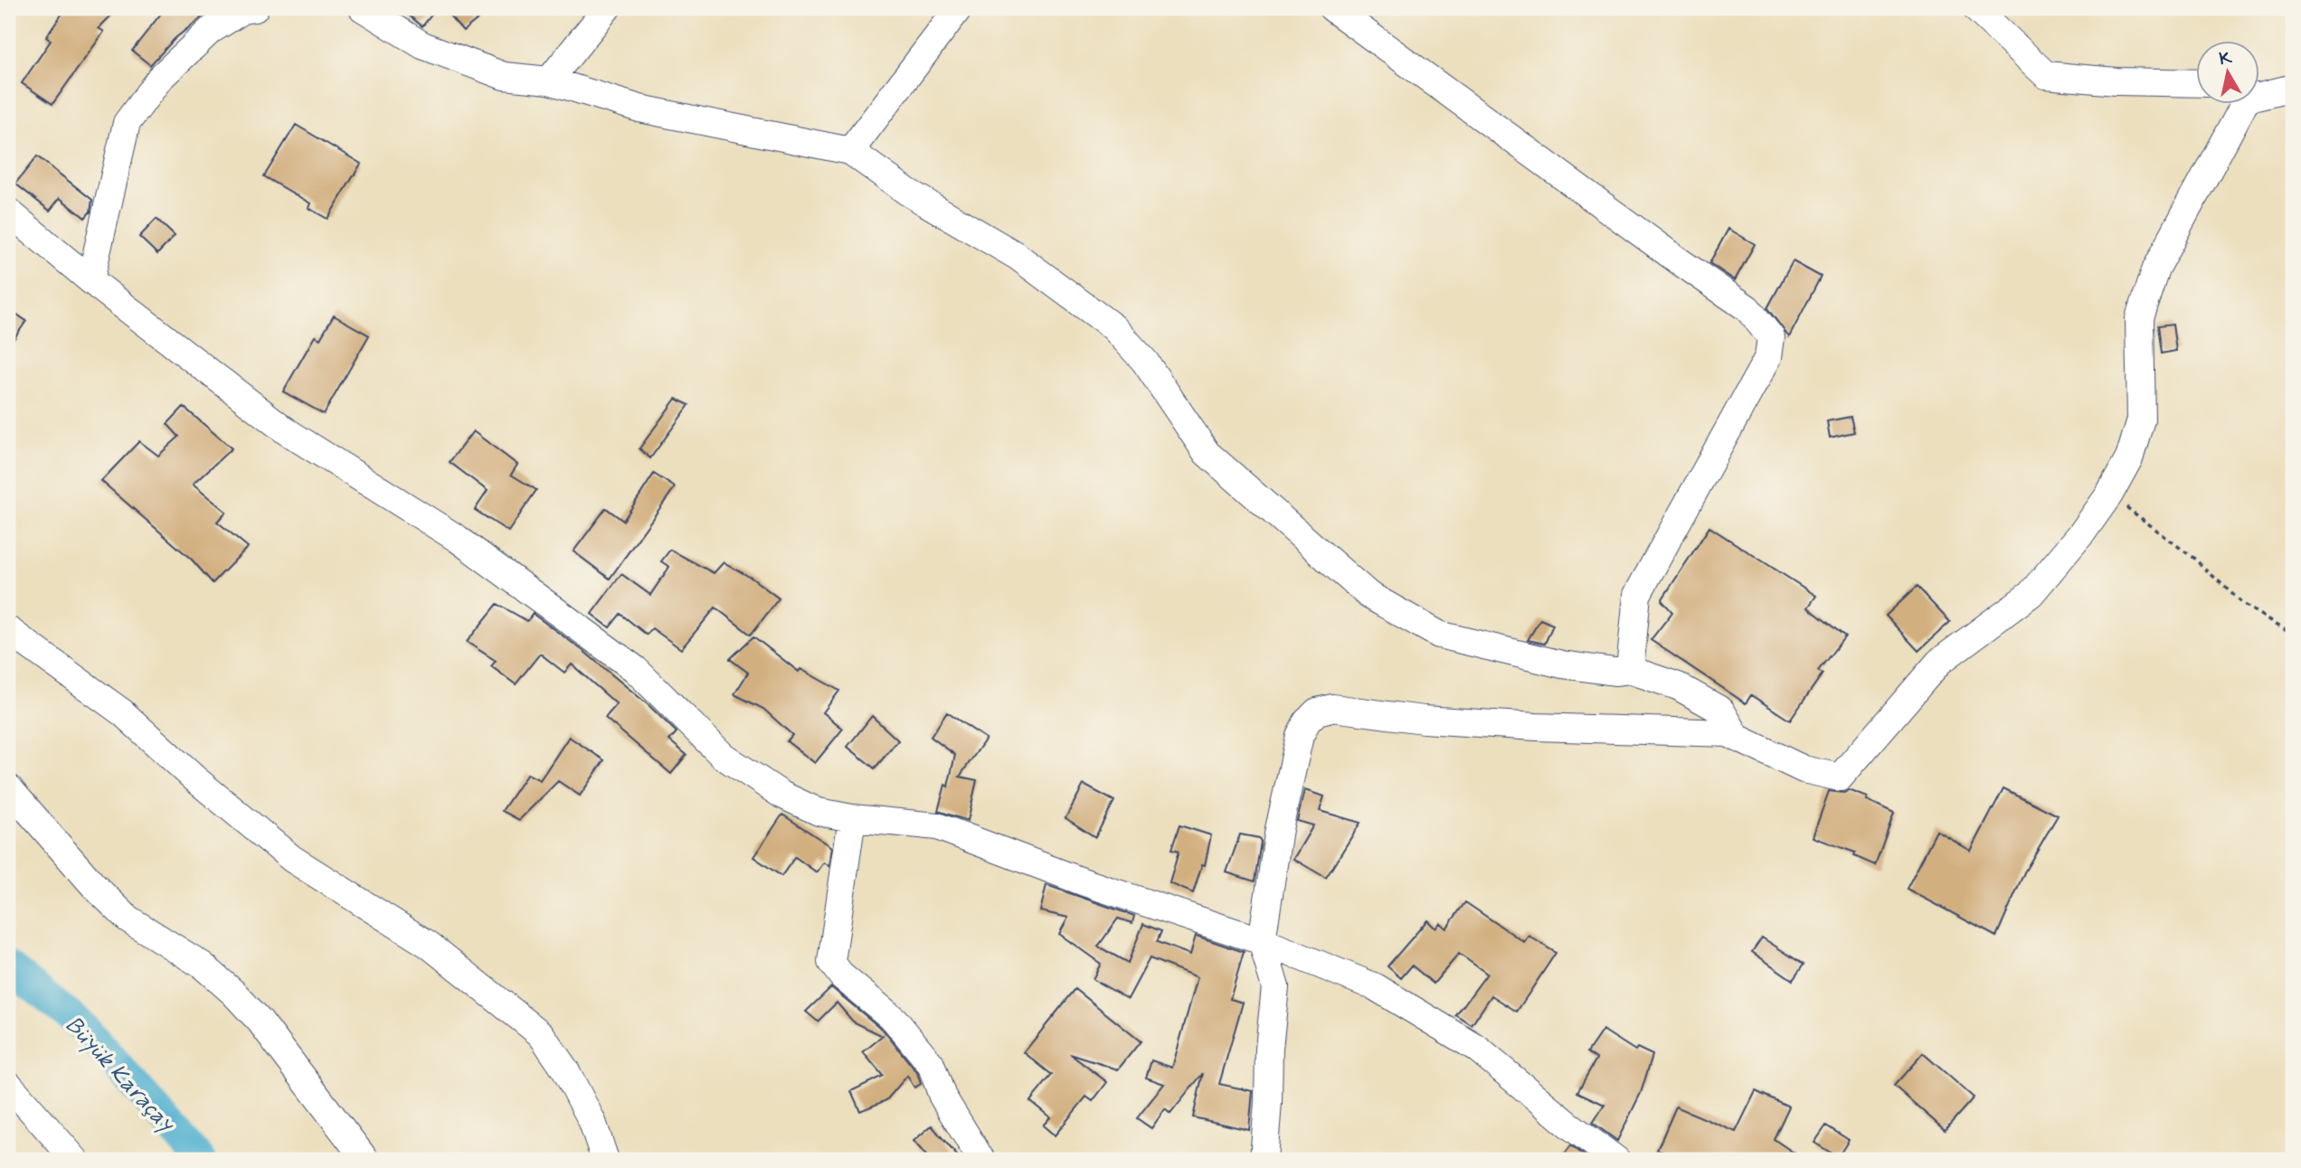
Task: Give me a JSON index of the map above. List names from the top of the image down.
{
  "water": ["Büyük Karaçay"],
  "north": "top"
}
